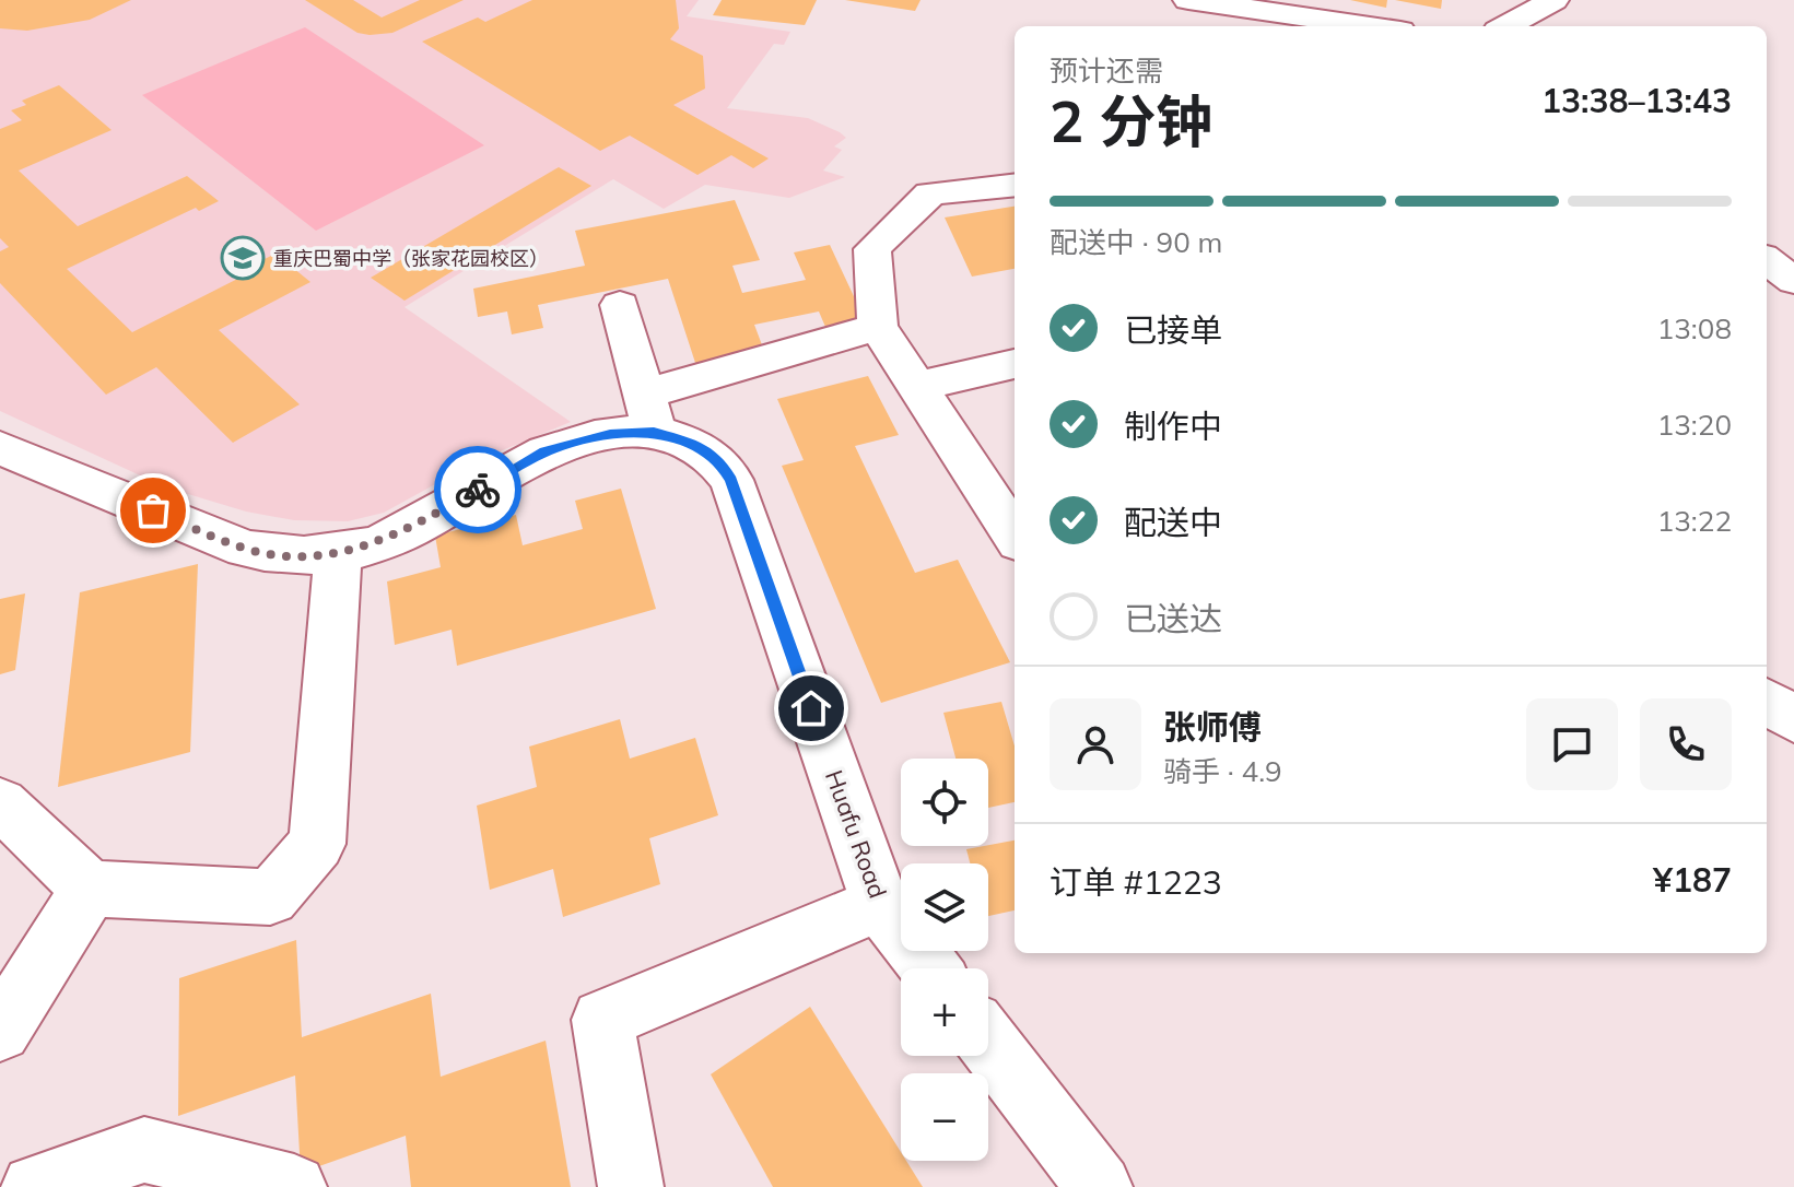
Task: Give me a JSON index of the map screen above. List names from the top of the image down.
{
  "streets": {
    "street": ["Huafu Road"]
  },
  "places": {
    "school or university": ["重庆巴蜀中学（张家花园校区）"]
  },
  "page": {
    "heading": ["2 分钟", "预计还需", "13:38–13:43"],
    "panel": [
      "张师傅",
      "骑手 · 4.9",
      "订单 #1223",
      "¥187"
    ],
    "bar": "配送中 · 90 m",
    "list": [
      ["已接单", "13:08"],
      ["制作中", "13:20"],
      ["配送中", "13:22"],
      "已送达"
    ],
    "map_buttons": ["+", "−"]
  }
}
